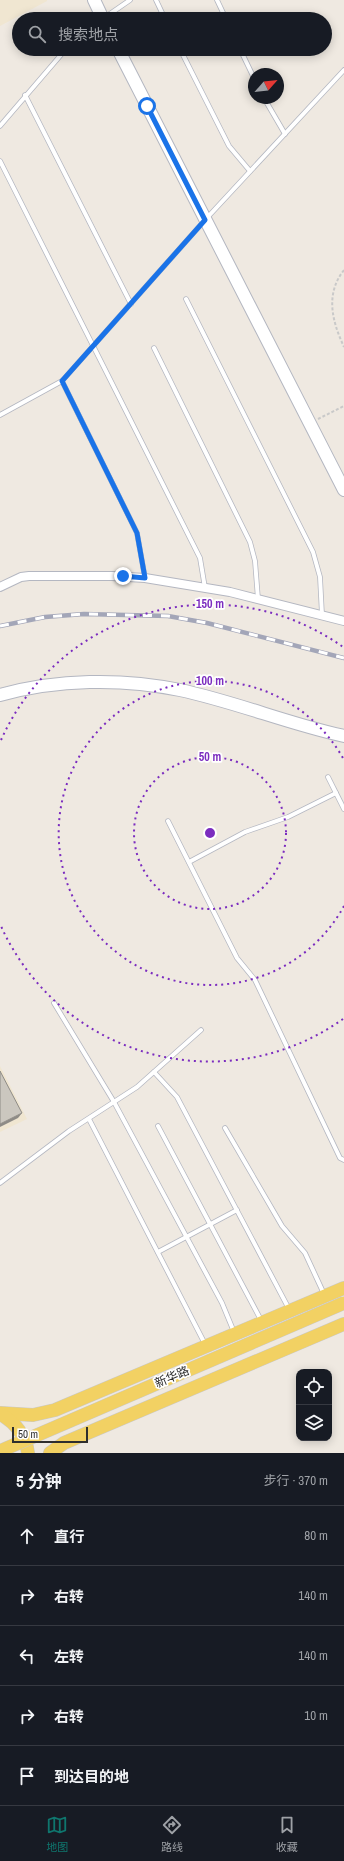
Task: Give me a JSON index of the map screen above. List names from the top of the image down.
{
  "streets": {
    "main road": ["新华路"]
  },
  "scale_bar": "50 m",
  "north": "top right",
  "page": {
    "search": "搜索地点",
    "scale": "50 m",
    "heading": ["5 分钟", "步行 · 370 m"],
    "list": [
      ["直行", "80 m"],
      ["右转", "140 m"],
      ["左转", "140 m"],
      ["右转", "10 m"],
      "到达目的地"
    ],
    "nav": ["地图", "路线", "收藏"]
  },
  "rings": ["150 m", "100 m", "50 m"]
}
